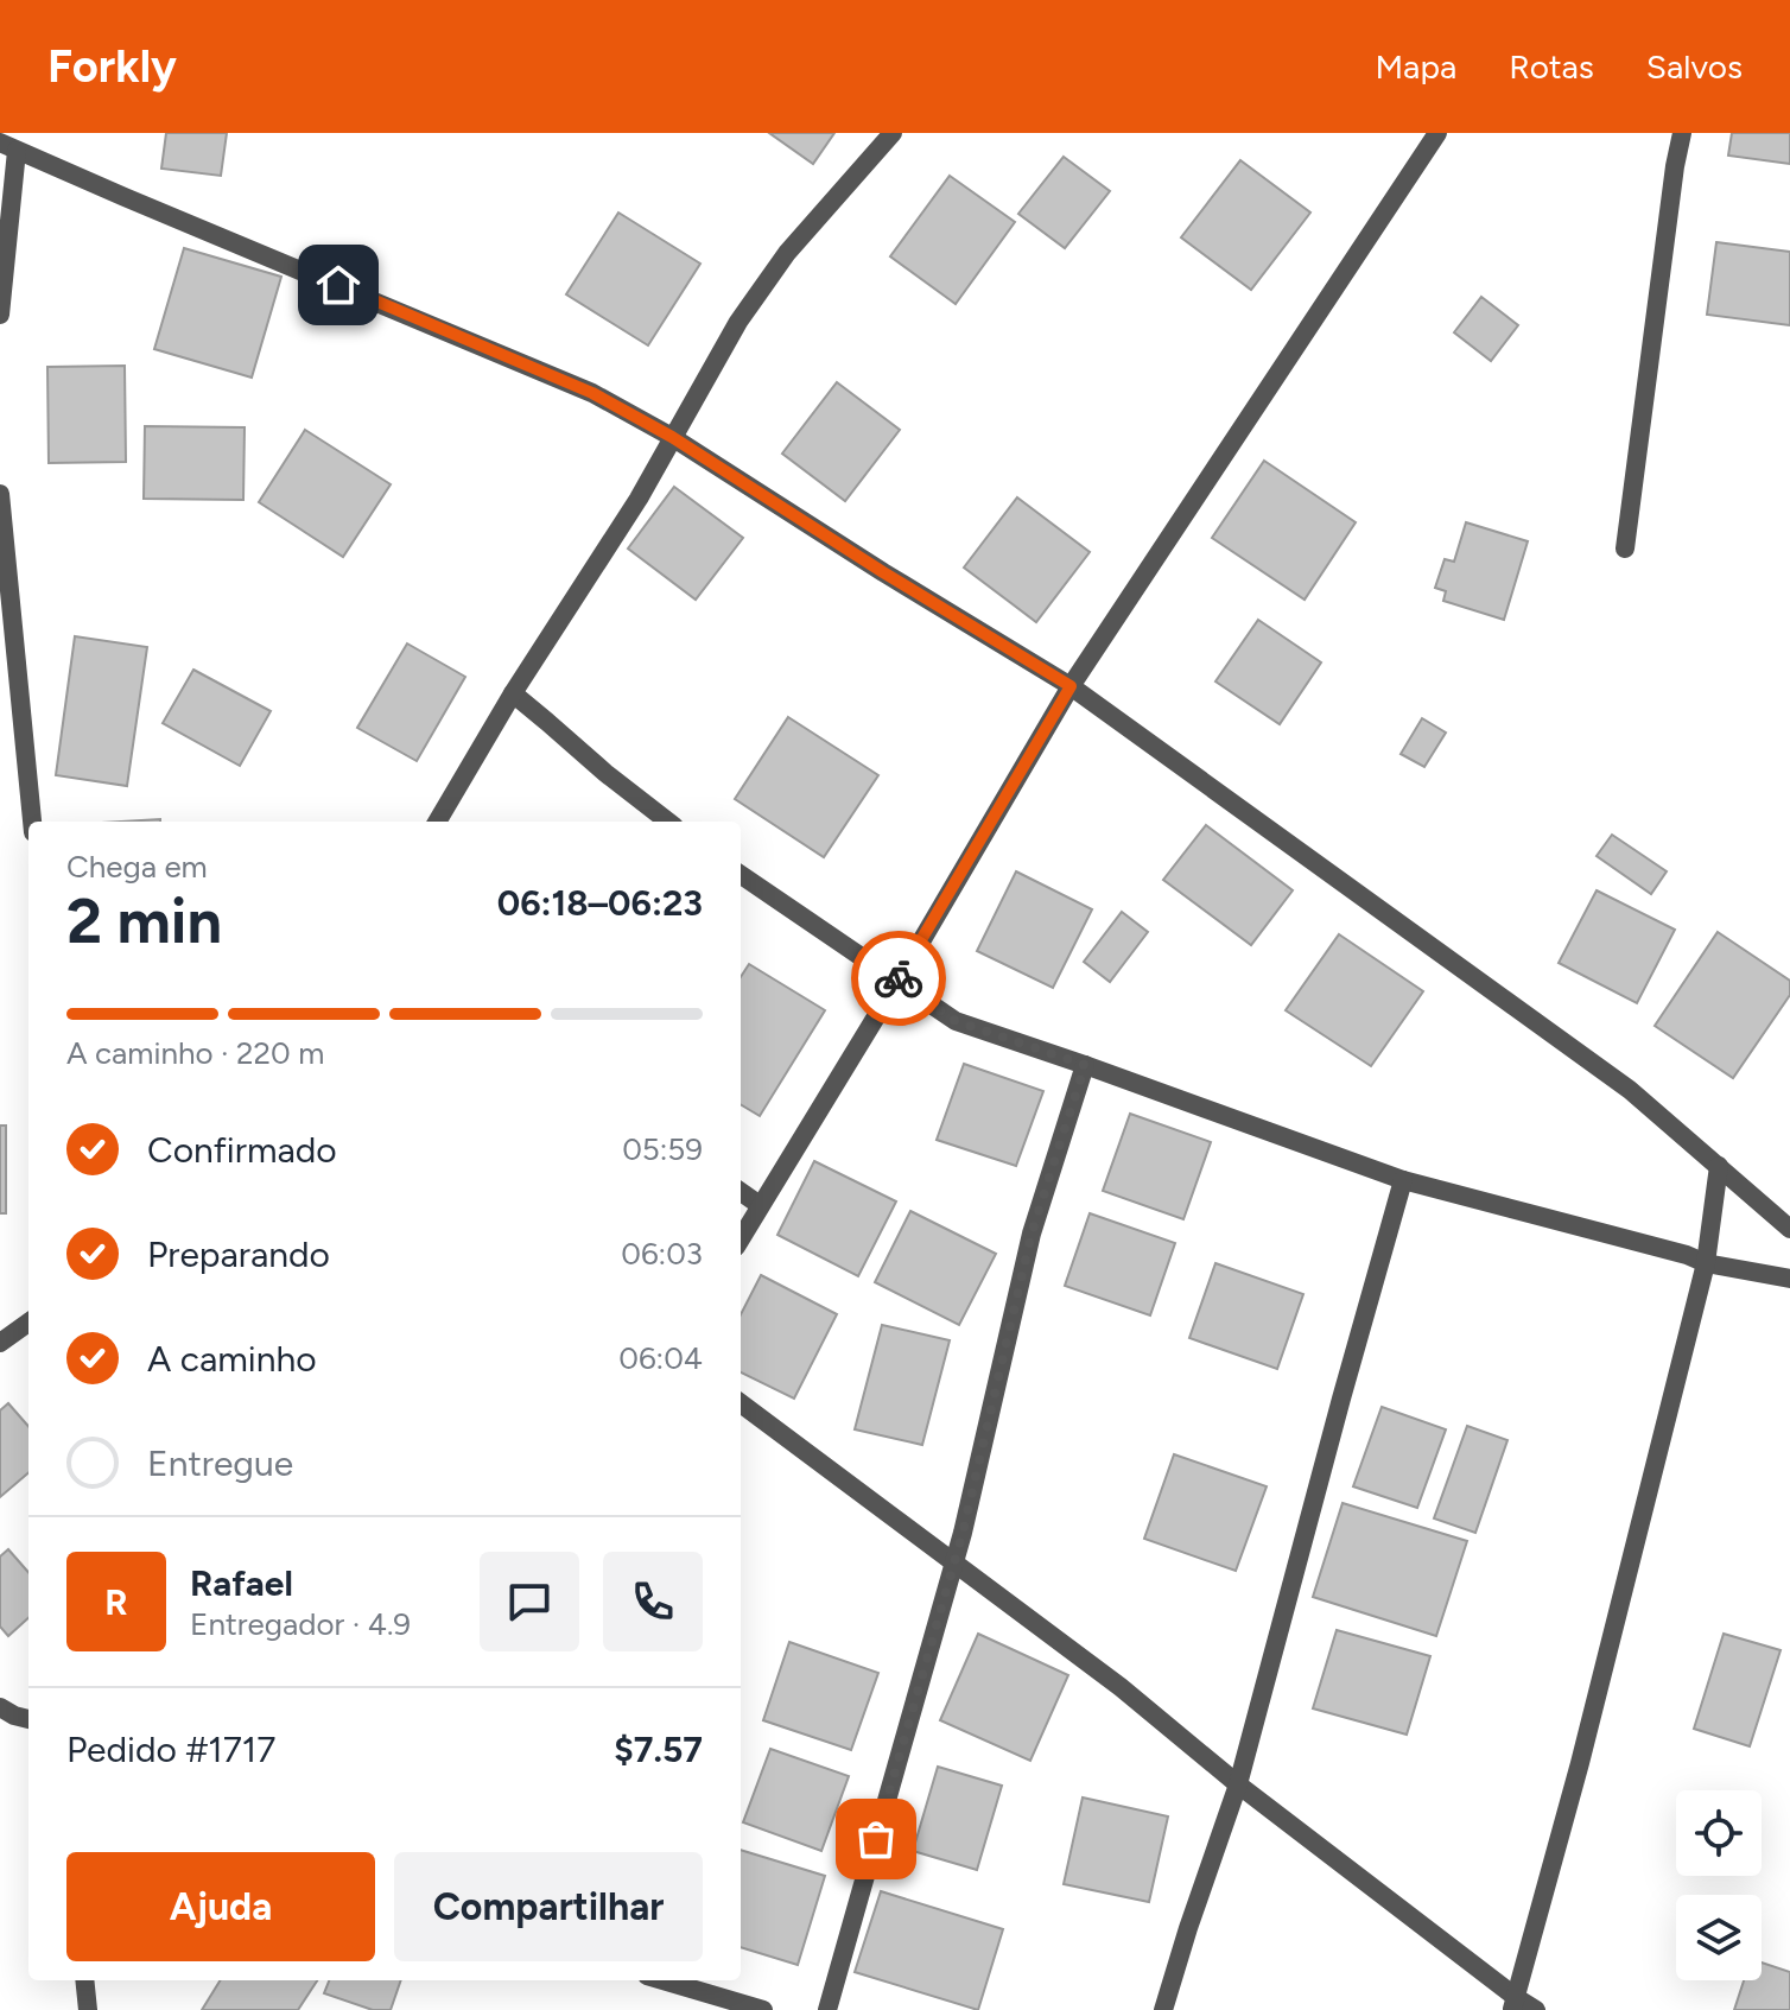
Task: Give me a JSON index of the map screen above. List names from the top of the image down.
{
  "page": {
    "header": "Forkly",
    "nav": ["Mapa", "Rotas", "Salvos"],
    "heading": ["2 min", "Chega em", "06:18–06:23"],
    "panel": [
      "Rafael",
      "Entregador · 4.9",
      "Pedido #1717",
      "$7.57"
    ],
    "bar": "A caminho · 220 m",
    "list": [
      ["Confirmado", "05:59"],
      ["Preparando", "06:03"],
      ["A caminho", "06:04"],
      "Entregue"
    ],
    "round": "R",
    "buttons": ["Ajuda", "Compartilhar"]
  }
}
